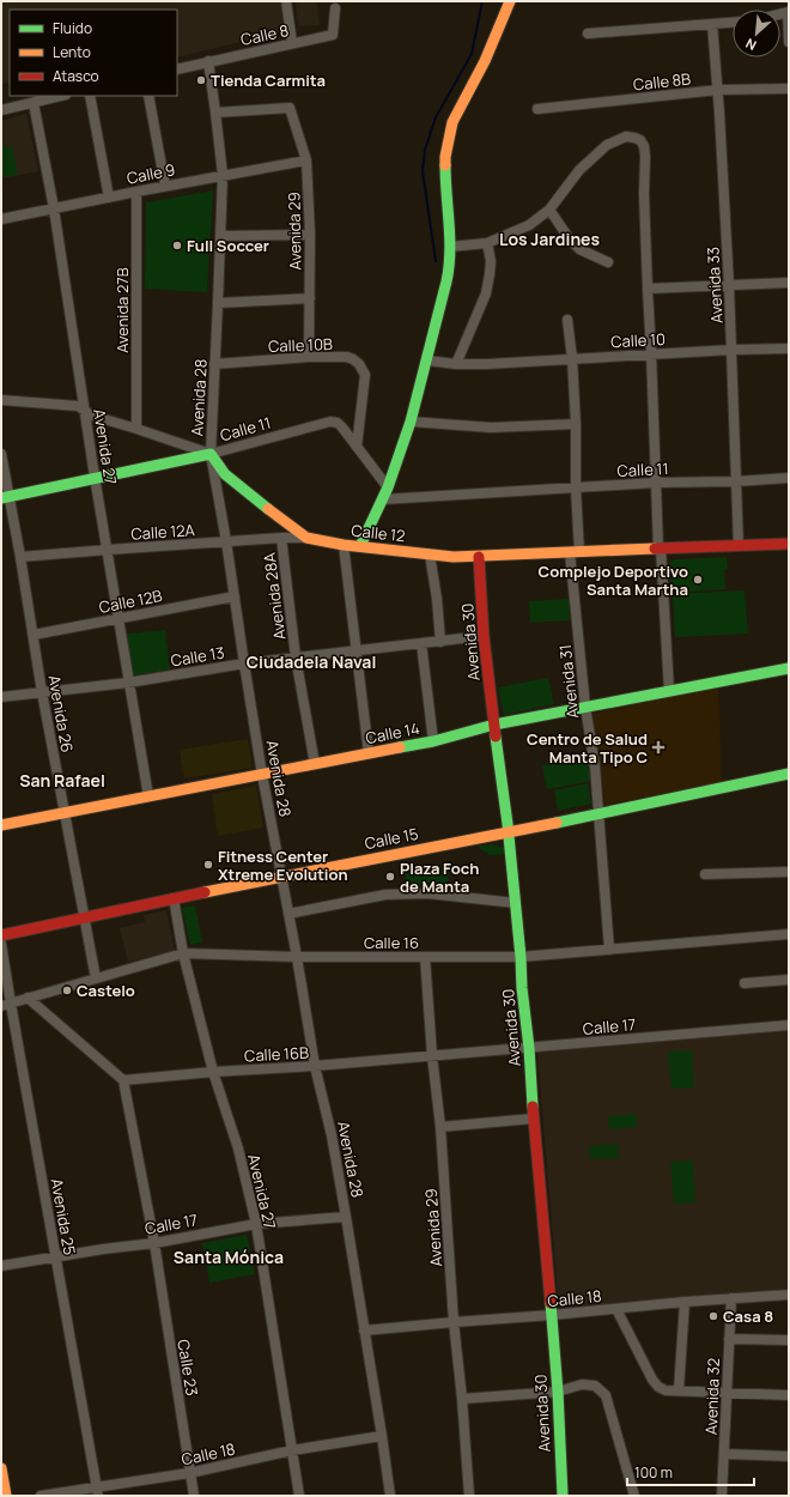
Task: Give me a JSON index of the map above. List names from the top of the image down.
{
  "streets": {
    "street": [
      "Calle 8",
      "Calle 8B",
      "Calle 9",
      "Avenida 29",
      "Avenida 33",
      "Avenida 27B",
      "Calle 10",
      "Calle 10B",
      "Avenida 28",
      "Calle 11",
      "Avenida 27",
      "Calle 12A",
      "Calle 12",
      "Avenida 28A",
      "Calle 12B",
      "Avenida 30",
      "Calle 13",
      "Avenida 31",
      "Avenida 26",
      "Calle 14",
      "Calle 15",
      "Calle 16",
      "Calle 17",
      "Calle 16B",
      "Avenida 25",
      "Calle 18",
      "Calle 23",
      "Avenida 32"
    ]
  },
  "crossings": [
    ["Calle 8", "Avenida 28"],
    ["Calle 8B", "Avenida 33"],
    ["Calle 9", "Avenida 29"],
    ["Calle 9", "Avenida 27B"],
    ["Calle 9", "Avenida 28"],
    ["Calle 9", "Avenida 27"],
    ["Avenida 29", "Calle 10B"],
    ["Avenida 29", "Avenida 28"],
    ["Avenida 29", "Calle 16"],
    ["Avenida 29", "Calle 17"],
    ["Avenida 29", "Calle 16B"],
    ["Avenida 29", "Calle 18"],
    ["Avenida 33", "Calle 10"],
    ["Avenida 33", "Calle 11"],
    ["Avenida 33", "Calle 12"],
    ["Avenida 27B", "Calle 11"],
    ["Calle 10", "Avenida 31"],
    ["Calle 10B", "Avenida 28"],
    ["Calle 10B", "Calle 11"],
    ["Avenida 28", "Calle 11"],
    ["Avenida 28", "Calle 12A"],
    ["Avenida 28", "Calle 12"],
    ["Avenida 28", "Calle 12B"],
    ["Avenida 28", "Calle 13"],
    ["Avenida 28", "Calle 14"],
    ["Avenida 28", "Calle 15"],
    ["Avenida 28", "Calle 16"],
    ["Avenida 28", "Calle 17"],
    ["Avenida 28", "Calle 16B"],
    ["Avenida 28", "Calle 18"],
    ["Calle 11", "Avenida 27"],
    ["Calle 11", "Calle 12"],
    ["Calle 11", "Avenida 31"],
    ["Avenida 27", "Calle 12A"],
    ["Avenida 27", "Calle 12B"],
    ["Avenida 27", "Calle 13"],
    ["Avenida 27", "Calle 14"],
    ["Avenida 27", "Calle 15"],
    ["Avenida 27", "Calle 16"],
    ["Avenida 27", "Calle 17"],
    ["Avenida 27", "Calle 16B"],
    ["Avenida 27", "Calle 18"],
    ["Calle 12A", "Calle 12"],
    ["Calle 12A", "Avenida 28A"],
    ["Calle 12A", "Avenida 26"],
    ["Calle 12", "Avenida 30"],
    ["Calle 12", "Avenida 31"],
    ["Avenida 28A", "Calle 13"],
    ["Avenida 28A", "Calle 14"],
    ["Calle 12B", "Avenida 26"],
    ["Avenida 30", "Calle 13"],
    ["Avenida 30", "Calle 14"],
    ["Avenida 30", "Calle 15"],
    ["Avenida 30", "Calle 16"],
    ["Avenida 30", "Calle 17"],
    ["Avenida 30", "Calle 18"],
    ["Calle 13", "Avenida 26"],
    ["Avenida 31", "Calle 14"],
    ["Avenida 31", "Calle 15"],
    ["Avenida 31", "Calle 16"],
    ["Avenida 26", "Calle 14"],
    ["Avenida 26", "Calle 15"],
    ["Avenida 26", "Calle 16"],
    ["Calle 16", "Avenida 25"],
    ["Calle 17", "Calle 16B"],
    ["Calle 17", "Avenida 25"],
    ["Calle 17", "Calle 23"],
    ["Avenida 25", "Calle 18"],
    ["Calle 18", "Calle 23"],
    ["Calle 18", "Avenida 32"]
  ],
  "districts": [
    "Los Jardines",
    "Ciudadela Naval",
    "San Rafael",
    "Santa Mónica"
  ],
  "places": {
    "other": [
      "Tienda Carmita",
      "Full Soccer",
      "Complejo Deportivo Santa Martha",
      "Fitness Center Xtreme Evolution",
      "Plaza Foch de Manta",
      "Castelo",
      "Casa 8"
    ],
    "health": ["Centro de Salud Manta Tipo C"]
  },
  "legend": ["Fluido", "Lento", "Atasco"],
  "scale_bar": "100 m",
  "north": "bottom left"
}
